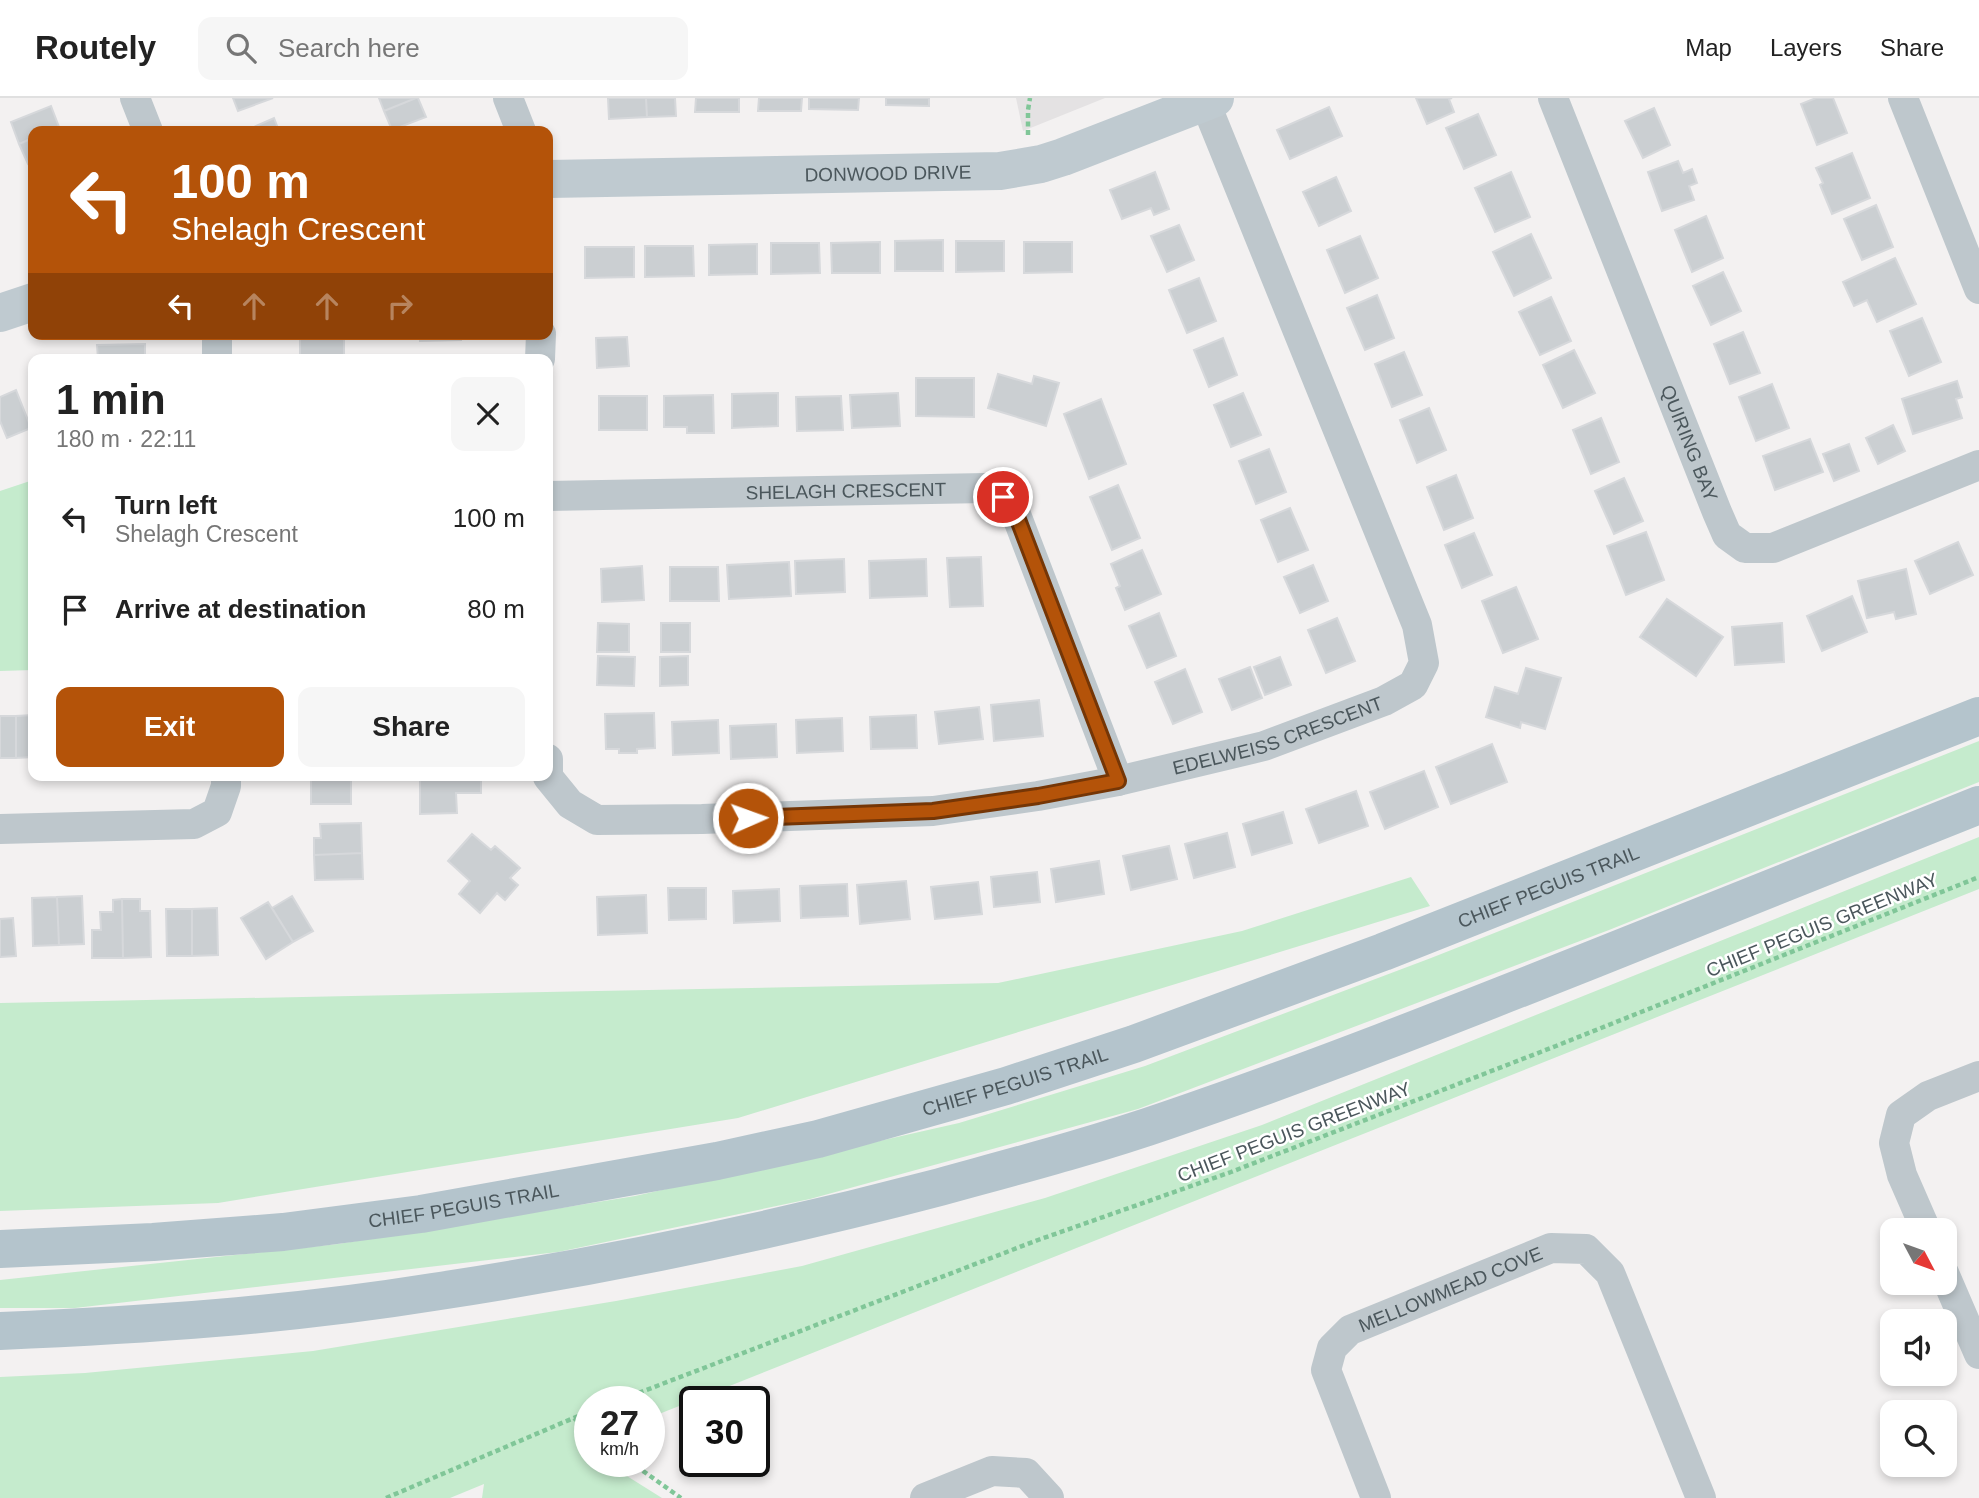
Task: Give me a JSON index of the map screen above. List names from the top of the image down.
{
  "streets": {
    "main road": ["CHIEF PEGUIS TRAIL"],
    "street": [
      "DONWOOD DRIVE",
      "QUIRING BAY",
      "SHELAGH CRESCENT",
      "EDELWEISS CRESCENT",
      "MELLOWMEAD COVE"
    ],
    "path": ["CHIEF PEGUIS GREENWAY"]
  },
  "crossings": [
    ["DONWOOD DRIVE", "EDELWEISS CRESCENT"],
    ["SHELAGH CRESCENT", "EDELWEISS CRESCENT"]
  ],
  "north": "bottom right",
  "page": {
    "header": "Routely",
    "search": "Search here",
    "nav": ["Map", "Layers", "Share"],
    "turn": ["100 m", "Shelagh Crescent"],
    "heading": ["1 min", "180 m · 22:11"],
    "list": [
      {
        "name": "Turn left",
        "note": "Shelagh Crescent",
        "value": "100 m"
      },
      {
        "name": "Arrive at destination",
        "value": "80 m"
      }
    ],
    "buttons": ["Exit", "Share"],
    "speed": "27 km/h",
    "limit": "30"
  }
}
